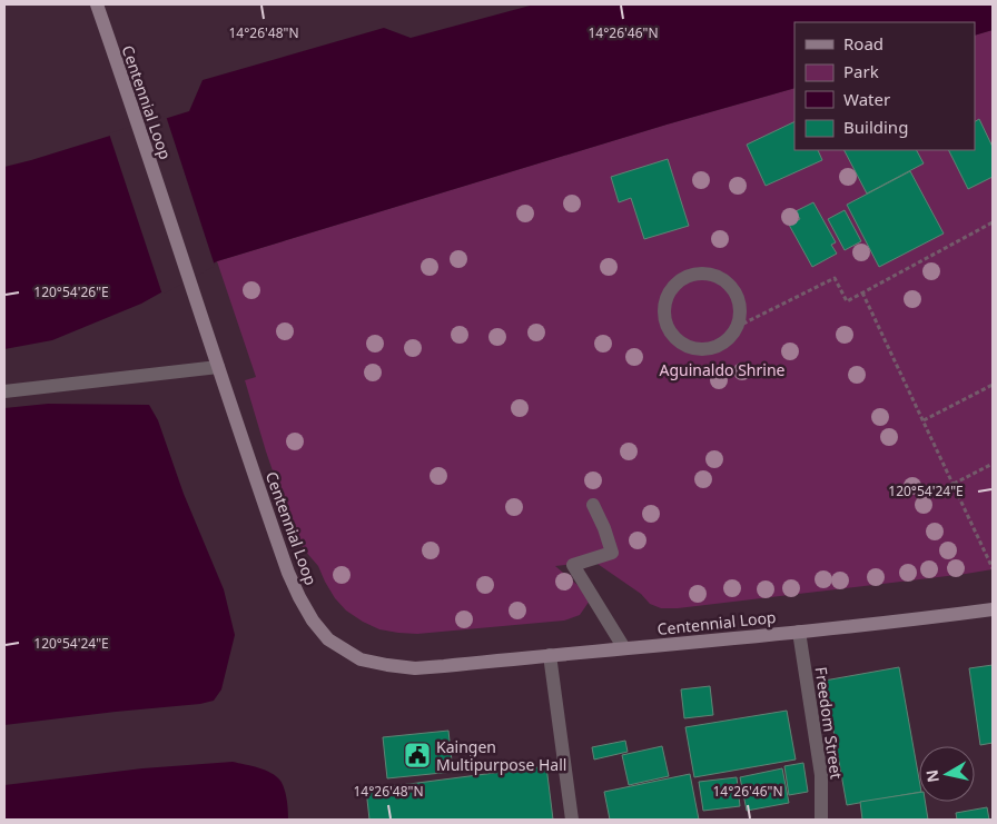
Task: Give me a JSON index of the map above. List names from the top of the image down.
{
  "streets": {
    "main road": ["Centennial Loop"],
    "street": ["Freedom Street"]
  },
  "crossings": [
    ["Centennial Loop", "Freedom Street"]
  ],
  "parks": ["Aguinaldo Shrine"],
  "places": {
    "public building": ["Kaingen Multipurpose Hall"]
  },
  "legend": [
    "Road",
    "Park",
    "Water",
    "Building"
  ],
  "north": "left",
  "coordinates": [
    "14°26'48\"N",
    "14°26'46\"N",
    "120°54'26\"E",
    "120°54'24\"E"
  ]
}
